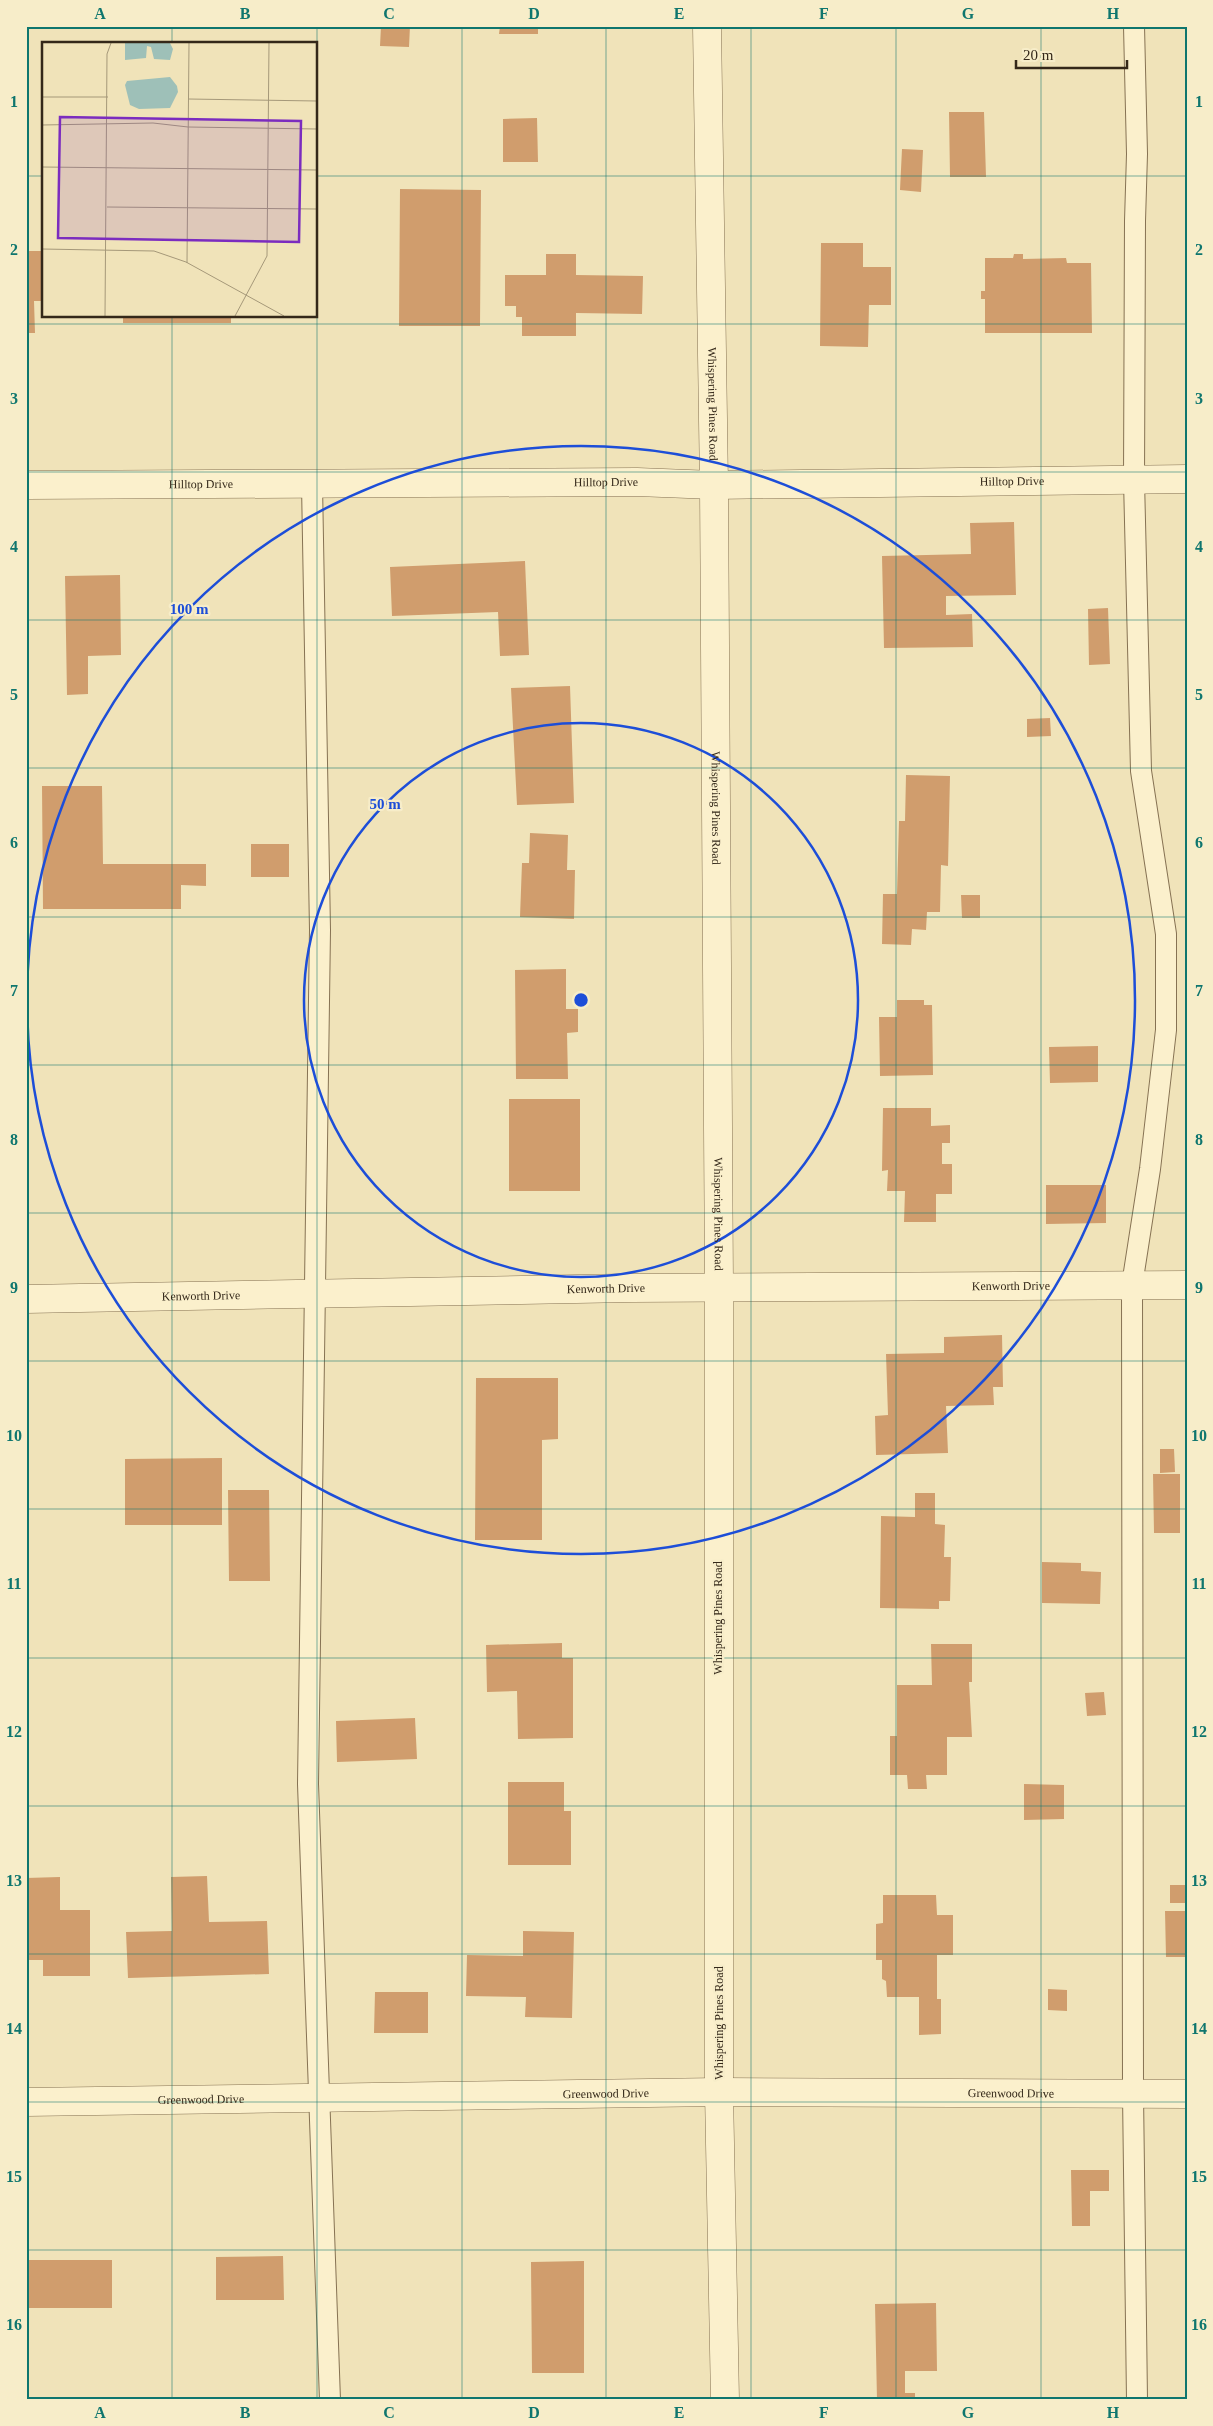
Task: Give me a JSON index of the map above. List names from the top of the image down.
{
  "streets": {
    "street": [
      "Whispering Pines Road",
      "Hilltop Drive",
      "Kenworth Drive",
      "Greenwood Drive"
    ]
  },
  "crossings": [
    ["Whispering Pines Road", "Hilltop Drive"],
    ["Whispering Pines Road", "Kenworth Drive"],
    ["Whispering Pines Road", "Greenwood Drive"]
  ],
  "scale_bar": "20 m",
  "grid": {
    "columns": [
      "A",
      "B",
      "C",
      "D",
      "E",
      "F",
      "G",
      "H"
    ],
    "rows": [
      "1",
      "2",
      "3",
      "4",
      "5",
      "6",
      "7",
      "8",
      "9",
      "10",
      "11",
      "12",
      "13",
      "14",
      "15",
      "16"
    ]
  },
  "rings": ["100 m", "50 m"]
}
